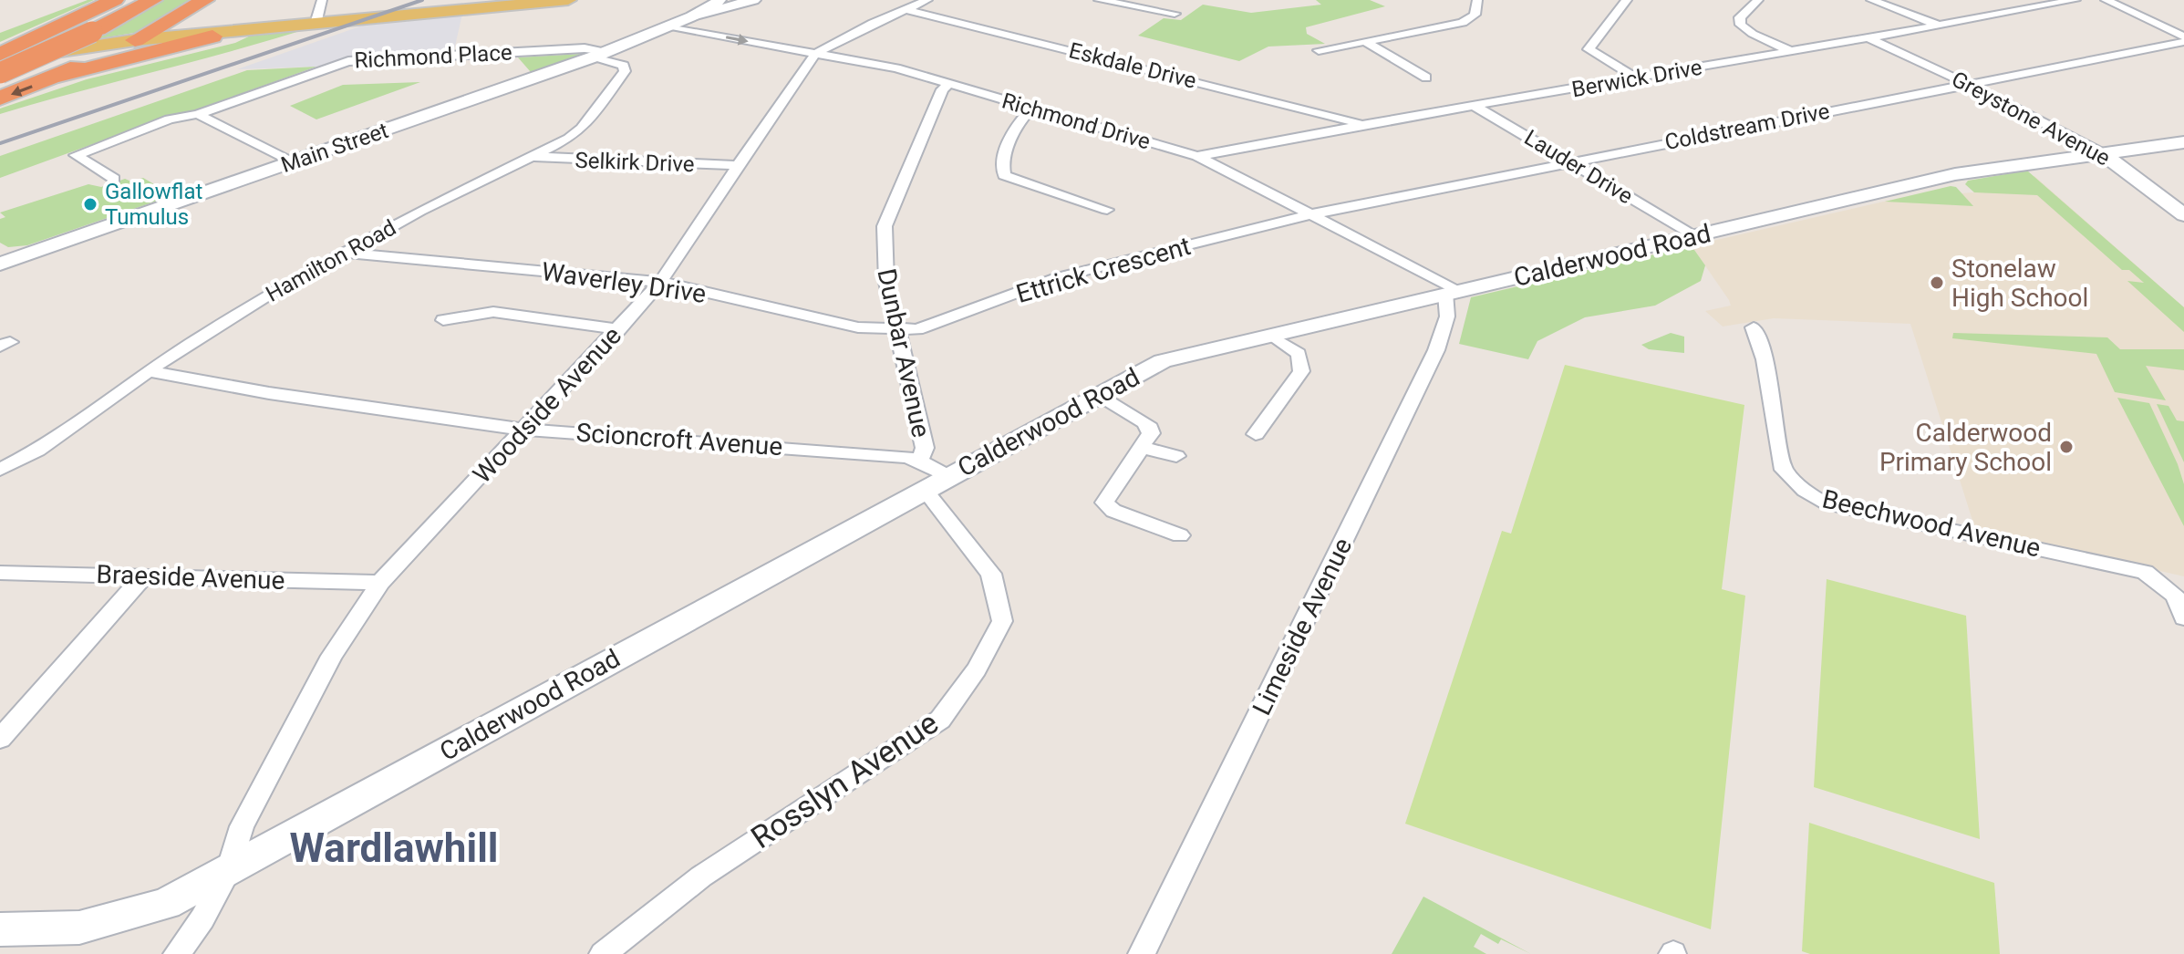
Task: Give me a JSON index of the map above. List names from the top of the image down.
{
  "streets": {
    "street": [
      "Richmond Place",
      "Eskdale Drive",
      "Berwick Drive",
      "Greystone Avenue",
      "Richmond Drive",
      "Coldstream Drive",
      "Main Street",
      "Selkirk Drive",
      "Lauder Drive",
      "Calderwood Road",
      "Hamilton Road",
      "Ettrick Crescent",
      "Waverley Drive",
      "Dunbar Avenue",
      "Woodside Avenue",
      "Scioncroft Avenue",
      "Beechwood Avenue",
      "Braeside Avenue",
      "Limeside Avenue",
      "Rosslyn Avenue"
    ]
  },
  "crossings": [
    ["Richmond Place", "Main Street"],
    ["Richmond Place", "Hamilton Road"],
    ["Eskdale Drive", "Berwick Drive"],
    ["Eskdale Drive", "Woodside Avenue"],
    ["Berwick Drive", "Greystone Avenue"],
    ["Berwick Drive", "Richmond Drive"],
    ["Berwick Drive", "Lauder Drive"],
    ["Greystone Avenue", "Coldstream Drive"],
    ["Greystone Avenue", "Calderwood Road"],
    ["Richmond Drive", "Coldstream Drive"],
    ["Richmond Drive", "Main Street"],
    ["Richmond Drive", "Calderwood Road"],
    ["Richmond Drive", "Ettrick Crescent"],
    ["Richmond Drive", "Dunbar Avenue"],
    ["Richmond Drive", "Woodside Avenue"],
    ["Richmond Drive", "Limeside Avenue"],
    ["Coldstream Drive", "Lauder Drive"],
    ["Coldstream Drive", "Ettrick Crescent"],
    ["Main Street", "Hamilton Road"],
    ["Selkirk Drive", "Hamilton Road"],
    ["Selkirk Drive", "Woodside Avenue"],
    ["Lauder Drive", "Calderwood Road"],
    ["Calderwood Road", "Woodside Avenue"],
    ["Calderwood Road", "Scioncroft Avenue"],
    ["Calderwood Road", "Limeside Avenue"],
    ["Calderwood Road", "Rosslyn Avenue"],
    ["Hamilton Road", "Waverley Drive"],
    ["Hamilton Road", "Scioncroft Avenue"],
    ["Ettrick Crescent", "Waverley Drive"],
    ["Ettrick Crescent", "Dunbar Avenue"],
    ["Waverley Drive", "Dunbar Avenue"],
    ["Waverley Drive", "Woodside Avenue"],
    ["Dunbar Avenue", "Scioncroft Avenue"],
    ["Woodside Avenue", "Scioncroft Avenue"],
    ["Woodside Avenue", "Braeside Avenue"]
  ],
  "districts": ["Wardlawhill"],
  "places": ["Gallowflat Tumulus", "Stonelaw High School", "Calderwood Primary School"]
}
